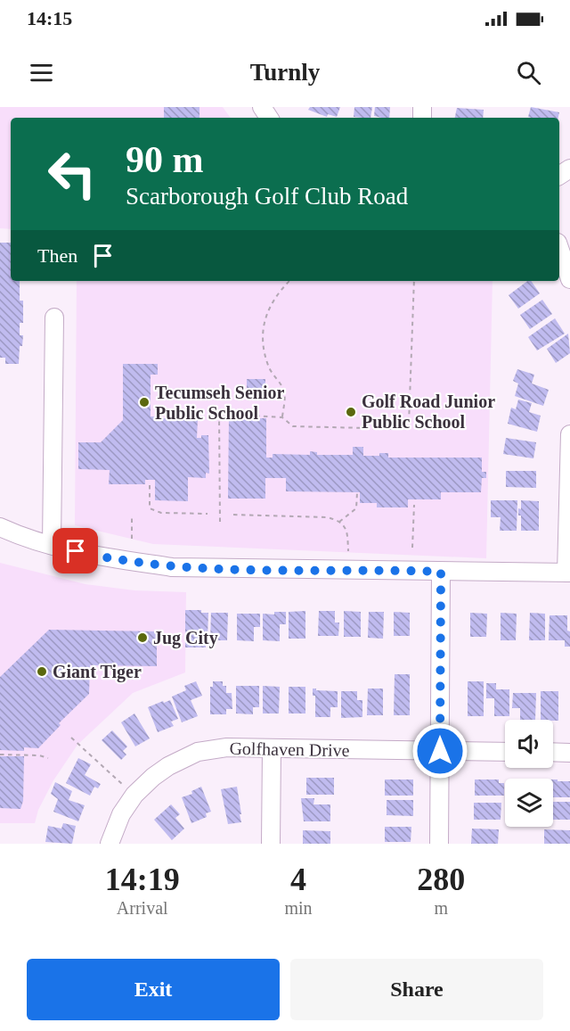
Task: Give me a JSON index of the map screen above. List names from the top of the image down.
{
  "streets": {
    "street": ["Golfhaven Drive"]
  },
  "places": [
    "Tecumseh Senior Public School",
    "Golf Road Junior Public School",
    "Jug City",
    "Giant Tiger"
  ],
  "page": {
    "status": "14:15",
    "header": "Turnly",
    "turn": ["90 m", "Scarborough Golf Club Road"],
    "then": "Then",
    "eta": [
      "14:19",
      "Arrival",
      "4",
      "min",
      "280",
      "m"
    ],
    "buttons": ["Exit", "Share"]
  }
}
